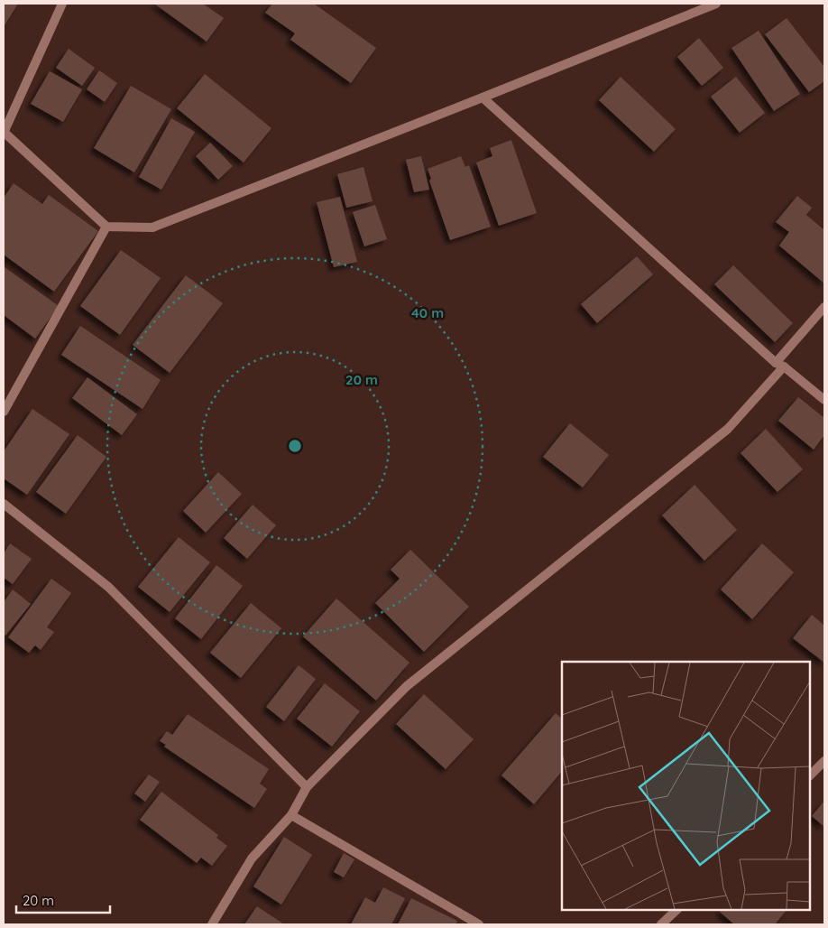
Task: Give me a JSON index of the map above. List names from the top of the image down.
{
  "scale_bar": "20 m",
  "rings": ["40 m", "20 m"]
}
